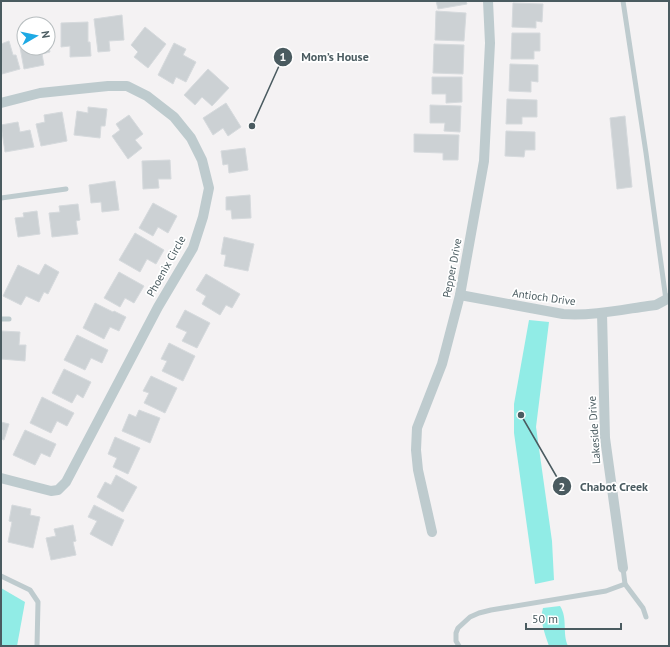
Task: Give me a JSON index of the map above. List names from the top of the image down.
{
  "streets": {
    "street": [
      "Phoenix Circle",
      "Pepper Drive",
      "Antioch Drive",
      "Lakeside Drive"
    ]
  },
  "crossings": [
    ["Pepper Drive", "Antioch Drive"],
    ["Antioch Drive", "Lakeside Drive"]
  ],
  "places": ["Mom’s House", "Chabot Creek"],
  "scale_bar": "50 m",
  "north": "right"
}
